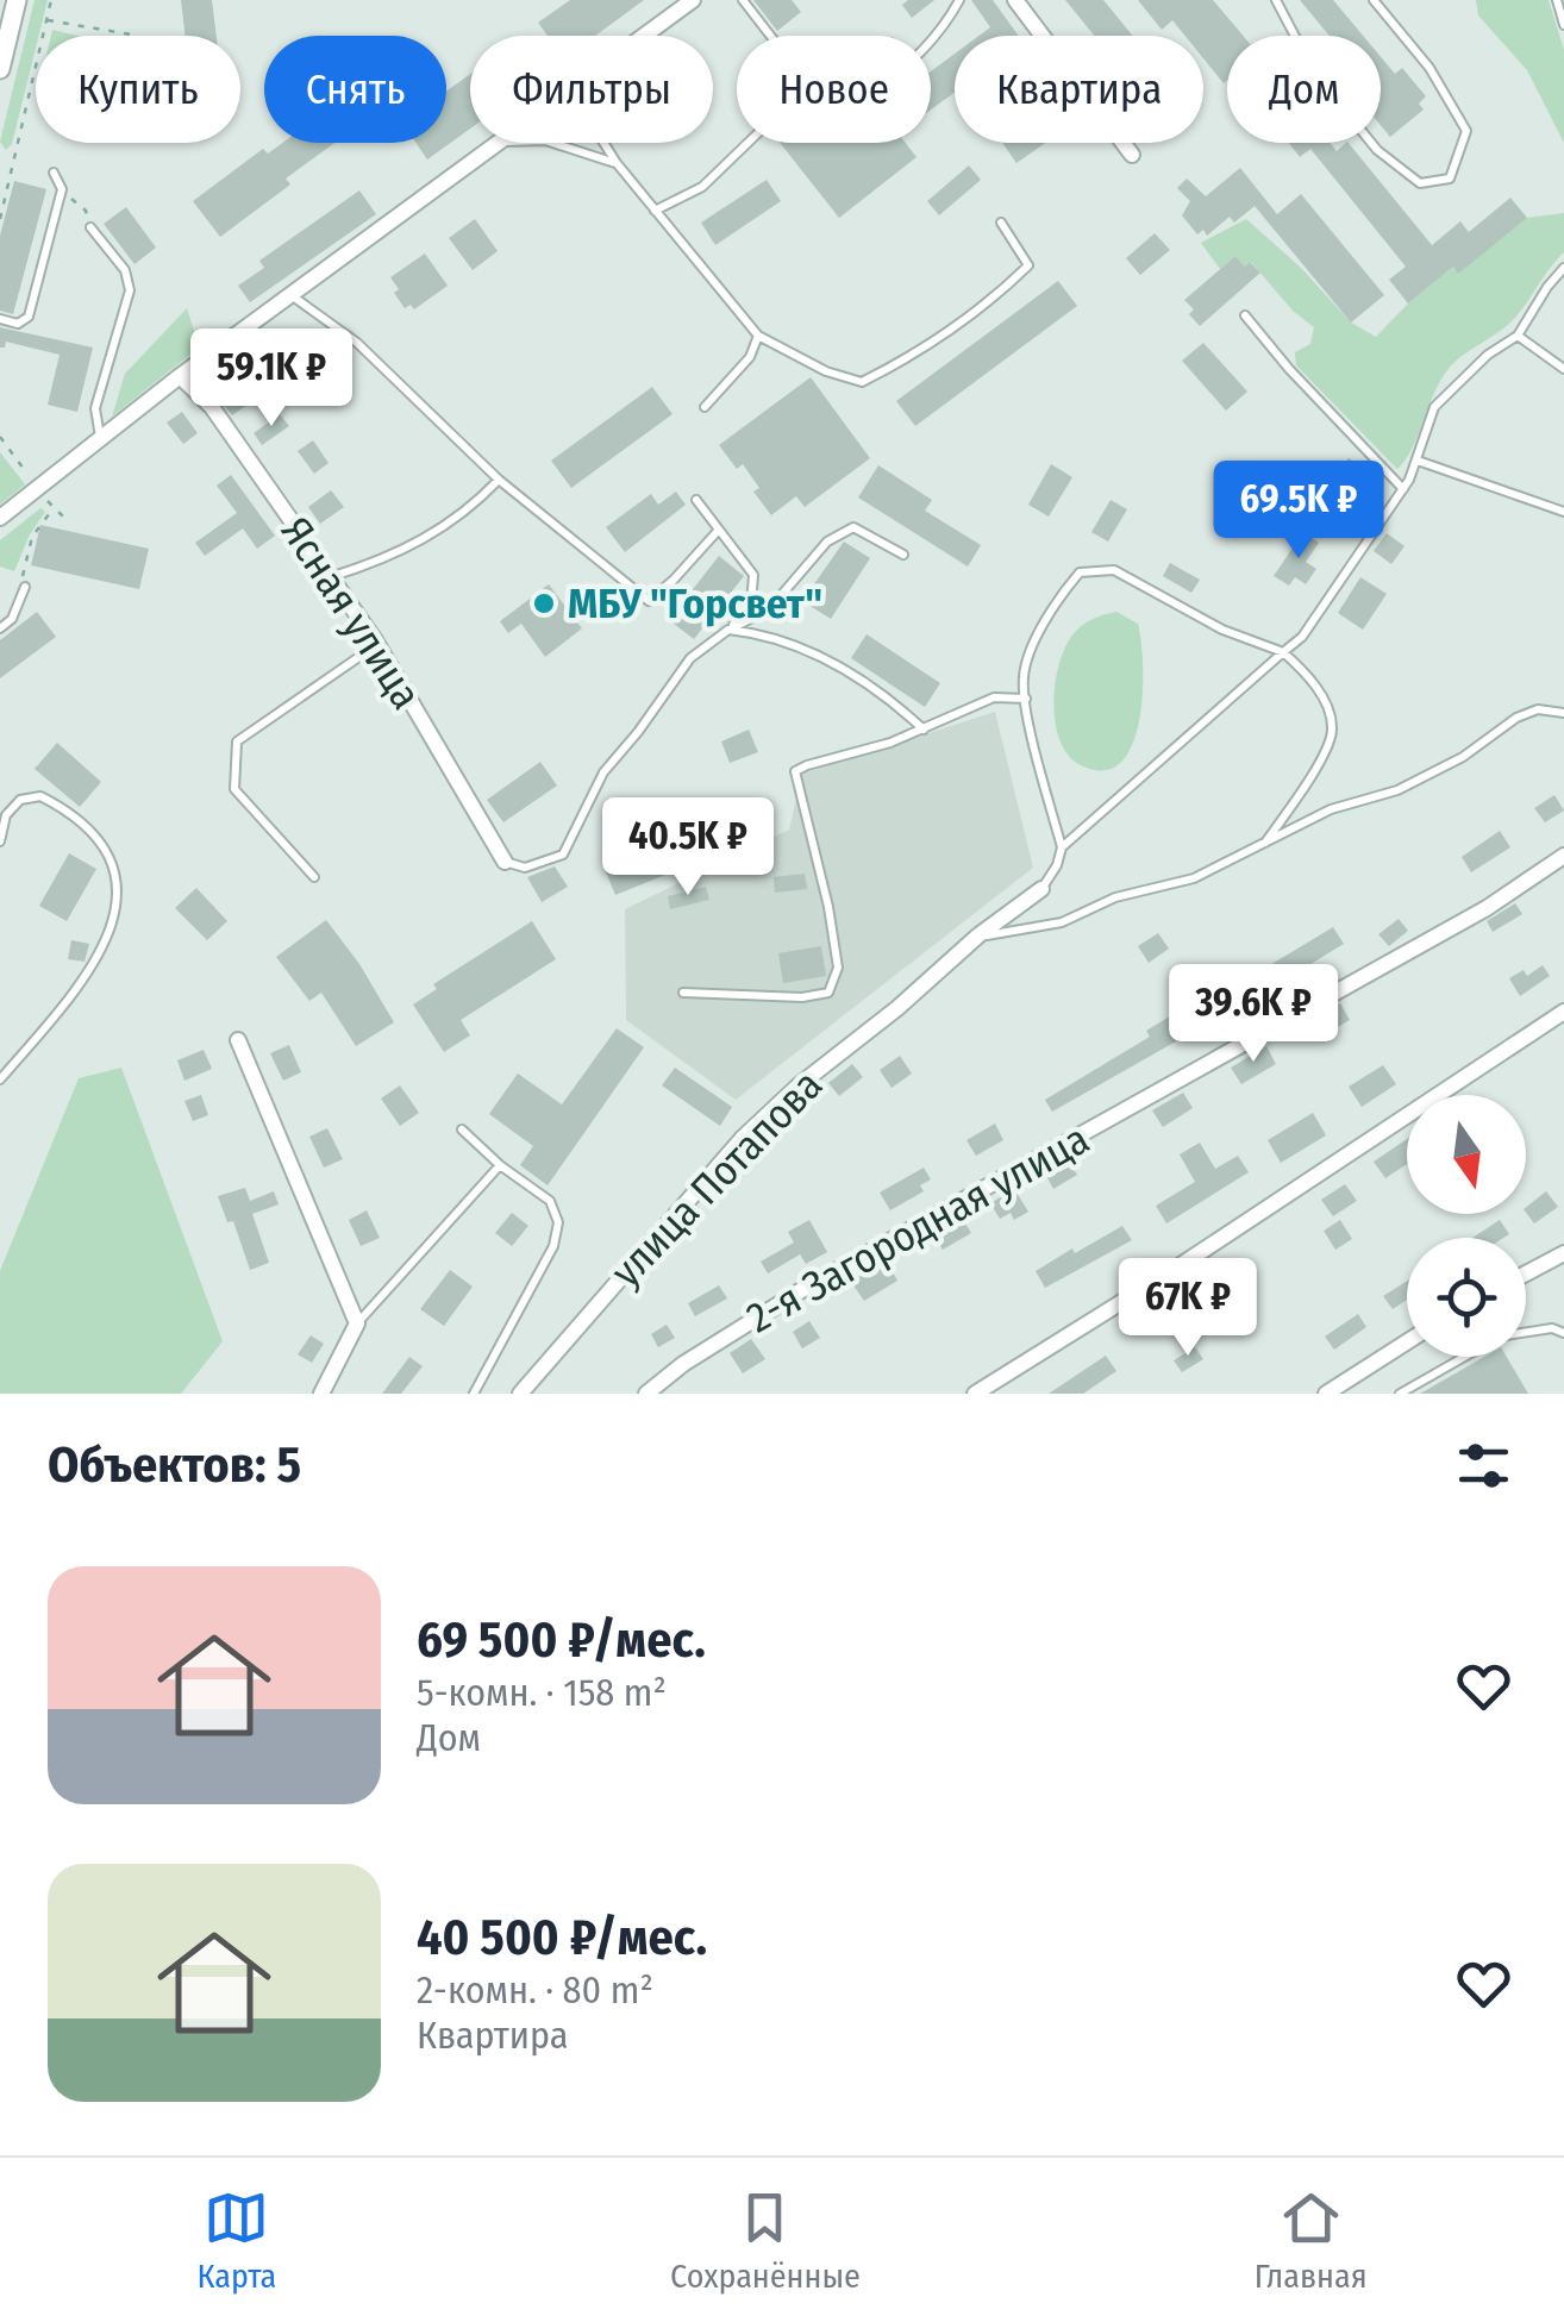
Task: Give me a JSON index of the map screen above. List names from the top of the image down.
{
  "streets": {
    "street": ["Ясная улица", "улица Потапова", "2-я Загородная улица"]
  },
  "places": ["МБУ \"Горсвет\""],
  "north": "bottom",
  "page": {
    "chip": [
      "Купить",
      "Снять",
      "Фильтры",
      "Новое",
      "Квартира",
      "Дом"
    ],
    "price": [
      "59.1K ₽",
      "69.5K ₽",
      "40.5K ₽",
      "39.6K ₽",
      "67K ₽"
    ],
    "heading": "Объектов: 5",
    "list": [
      {
        "name": "69 500 ₽/мес.",
        "note": "5-комн. · 158 m² · Дом"
      },
      {
        "name": "40 500 ₽/мес.",
        "note": "2-комн. · 80 m² · Квартира"
      }
    ],
    "tabs": ["Карта", "Сохранённые", "Главная"]
  }
}
